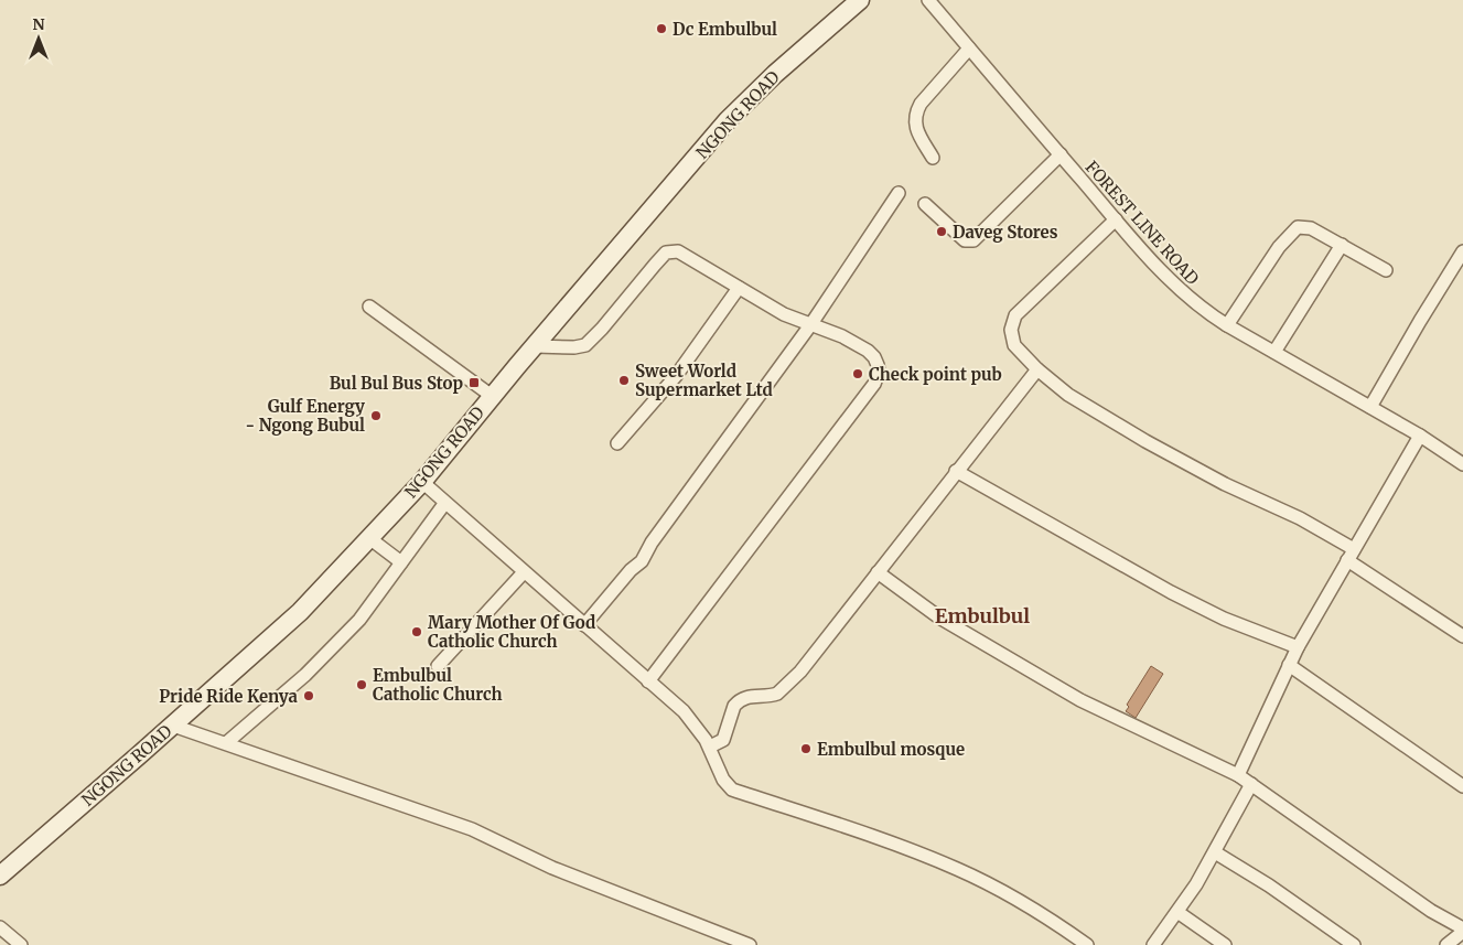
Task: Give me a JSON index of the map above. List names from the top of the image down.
{
  "streets": {
    "main road": ["NGONG ROAD"],
    "street": ["FOREST LINE ROAD"]
  },
  "districts": ["Embulbul"],
  "places": {
    "other": [
      "Dc Embulbul",
      "Daveg Stores",
      "Check point pub",
      "Sweet World Supermarket Ltd",
      "Gulf Energy - Ngong Bubul",
      "Mary Mother Of God Catholic Church",
      "Embulbul Catholic Church",
      "Pride Ride Kenya",
      "Embulbul mosque"
    ],
    "transit": ["Bul Bul Bus Stop"]
  },
  "north": "top"
}
